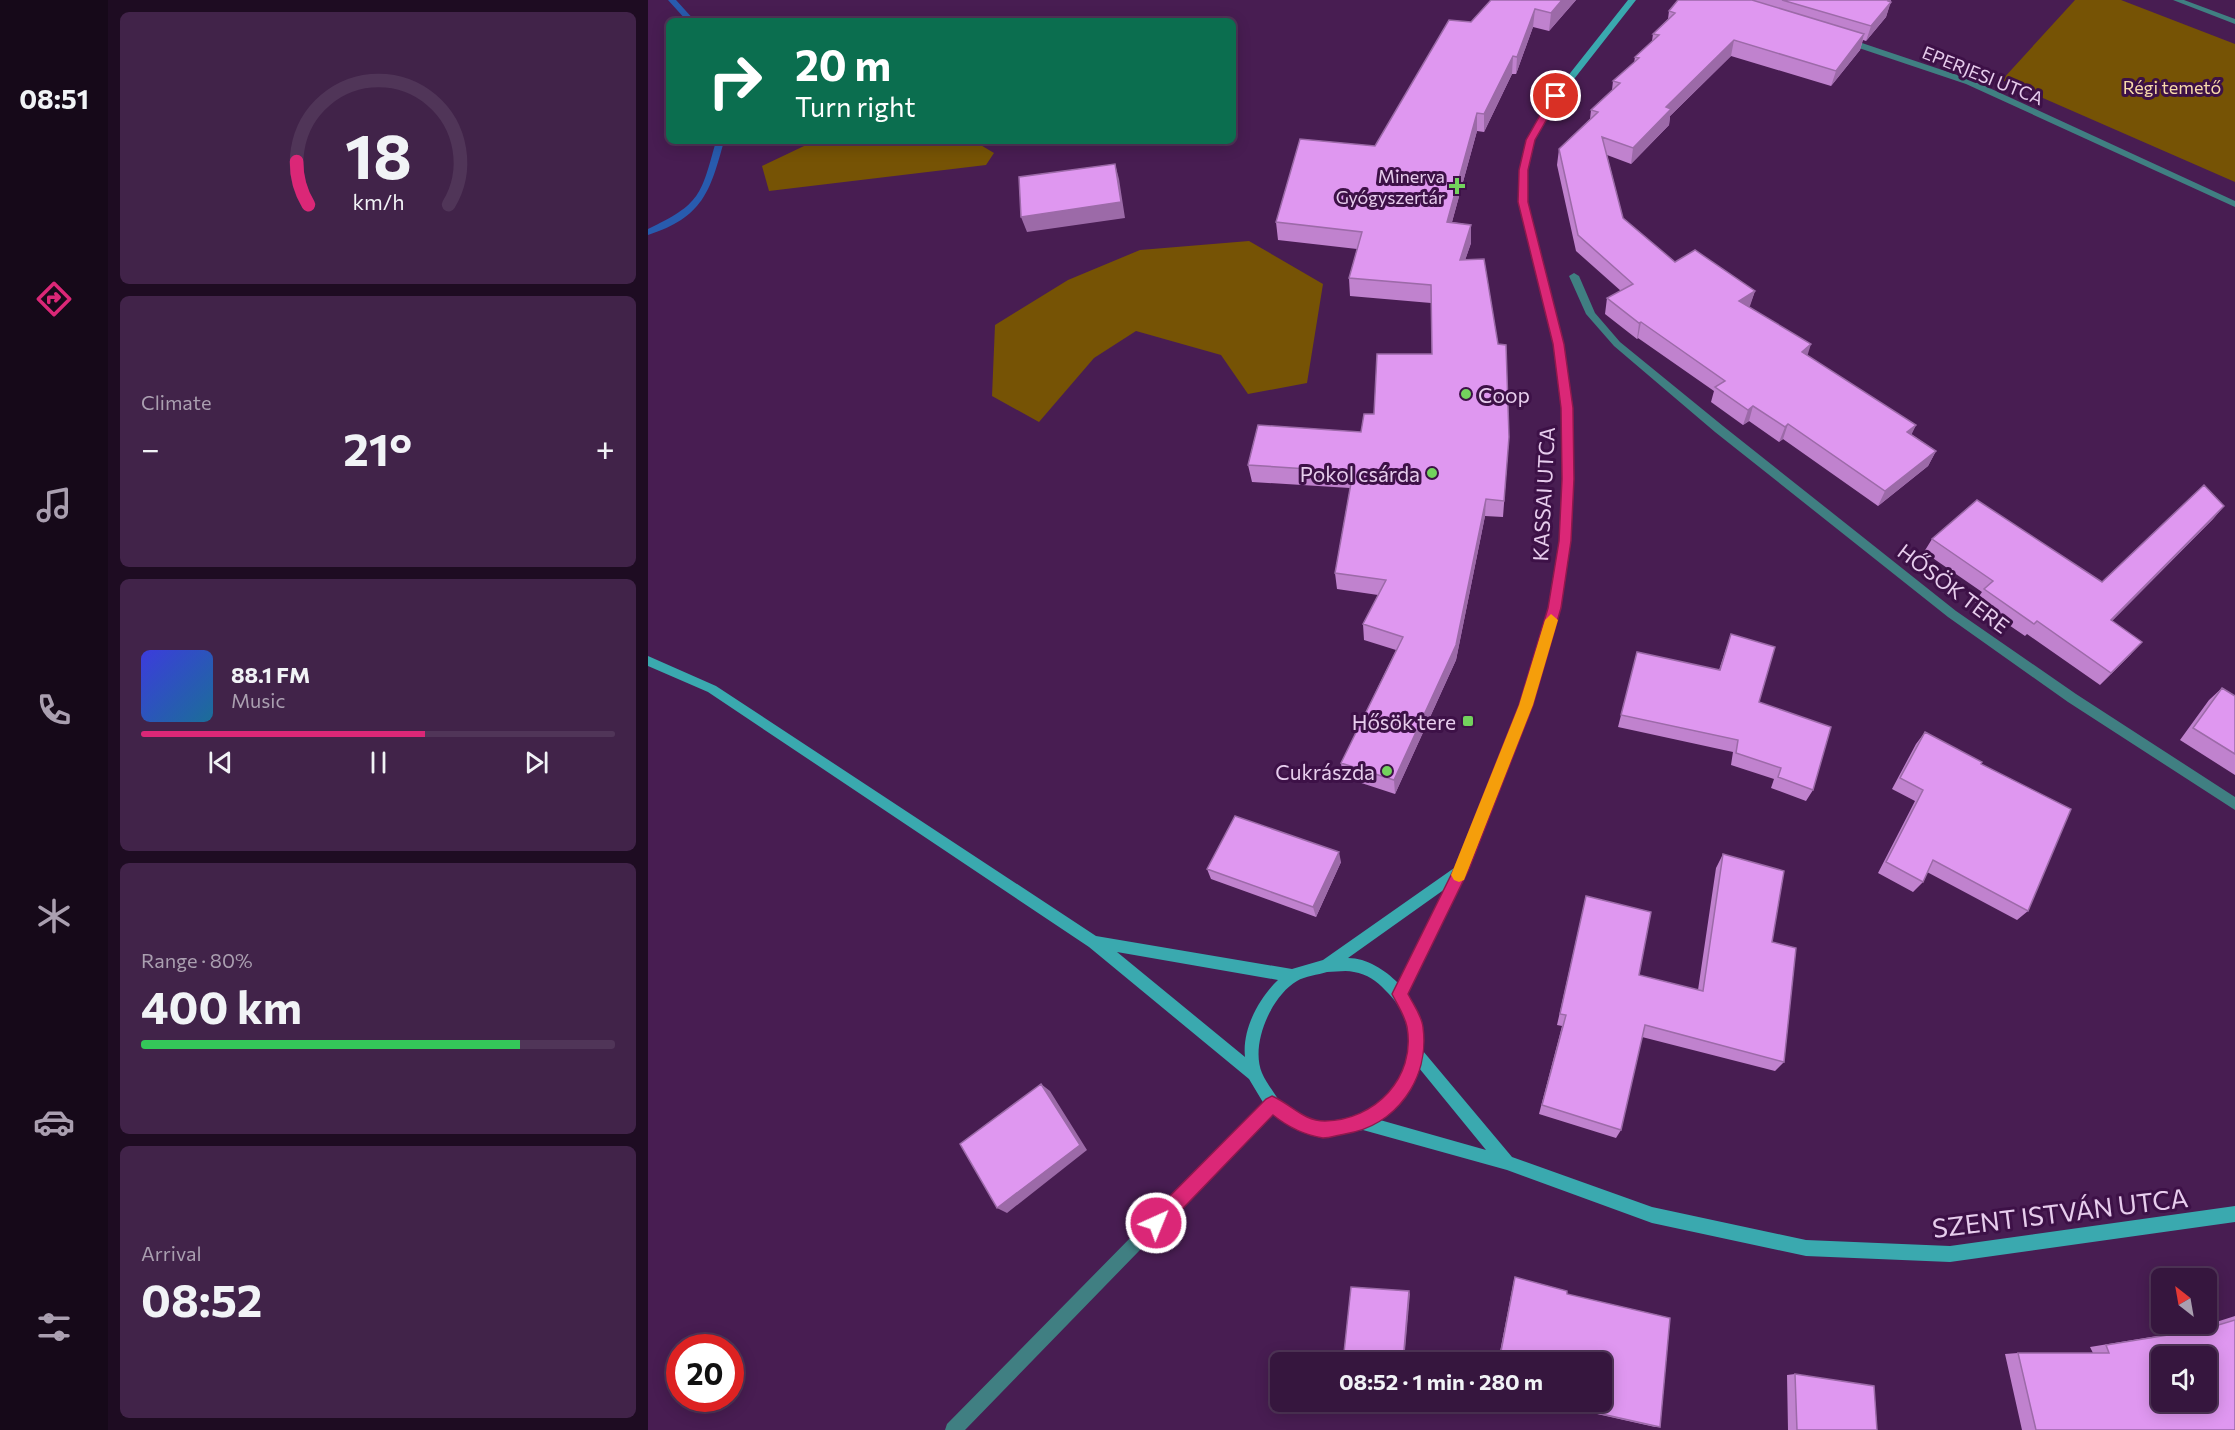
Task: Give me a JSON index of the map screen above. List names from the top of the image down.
{
  "streets": {
    "main road": ["KASSAI UTCA", "SZENT ISTVÁN UTCA"],
    "street": ["EPERJESI UTCA", "HŐSÖK TERE"]
  },
  "crossings": [
    ["KASSAI UTCA", "SZENT ISTVÁN UTCA"]
  ],
  "parks": ["Régi temető"],
  "places": {
    "health": ["Minerva Gyógyszertár"],
    "other": ["Coop", "Pokol csárda", "Cukrászda"],
    "transit": ["Hősök tere"]
  },
  "north": "top left",
  "page": {
    "tabs": "08:51",
    "turn": ["20 m", "Turn right"],
    "tile": [
      "Climate",
      ["Range · 80%", "400 km"],
      ["Arrival", "08:52"]
    ],
    "heat": ["−", "21°", "+"],
    "song": ["88.1 FM", "Music"],
    "limit": "20",
    "trip": "08:52 · 1 min · 280 m",
    "gauge": ["18", "km/h"]
  }
}
